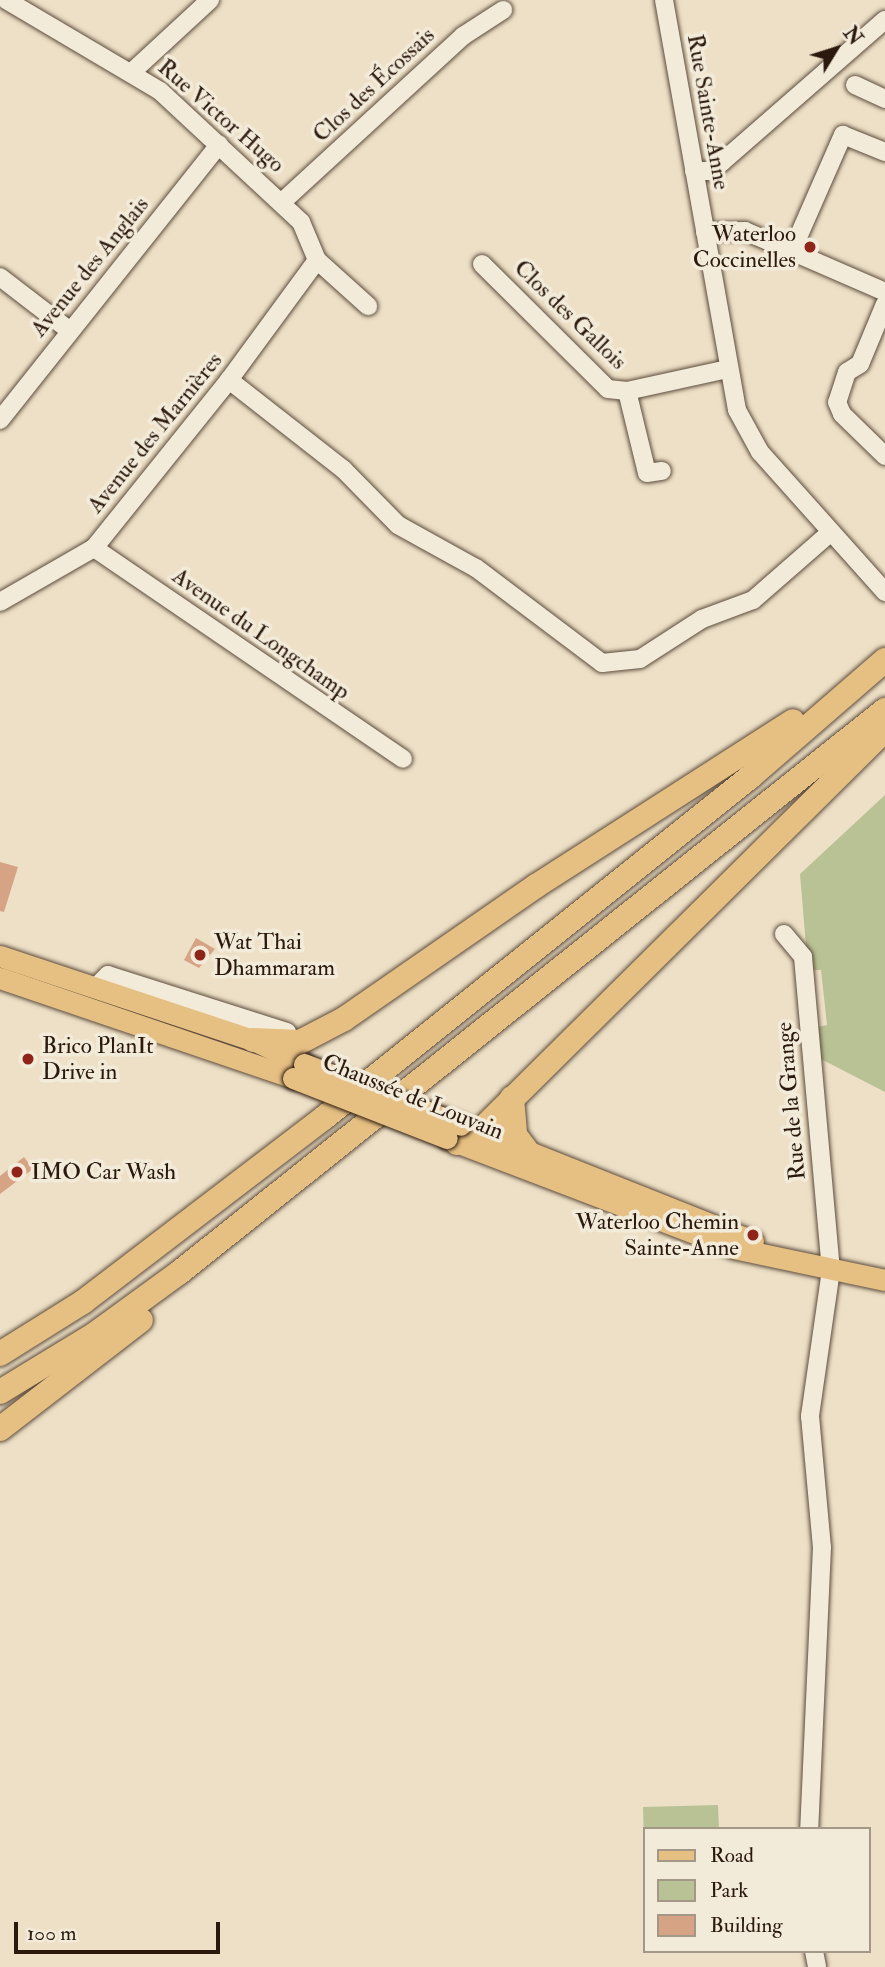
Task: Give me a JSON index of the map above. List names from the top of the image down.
{
  "streets": {
    "main road": ["Chaussée de Louvain"],
    "street": [
      "Clos des Écossais",
      "Rue Sainte-Anne",
      "Rue Victor Hugo",
      "Avenue des Anglais",
      "Clos des Gallois",
      "Avenue des Marnières",
      "Avenue du Longchamp",
      "Rue de la Grange"
    ]
  },
  "crossings": [
    ["Clos des Écossais", "Rue Victor Hugo"],
    ["Rue Sainte-Anne", "Clos des Gallois"],
    ["Rue Victor Hugo", "Avenue des Anglais"],
    ["Rue Victor Hugo", "Avenue des Marnières"],
    ["Avenue des Marnières", "Avenue du Longchamp"],
    ["Chaussée de Louvain", "Rue de la Grange"]
  ],
  "places": [
    "Waterloo Coccinelles",
    "Wat Thai Dhammaram",
    "Brico PlanIt Drive in",
    "IMO Car Wash",
    "Waterloo Chemin Sainte-Anne"
  ],
  "legend": ["Road", "Park", "Building"],
  "scale_bar": "100 m",
  "north": "top right"
}
